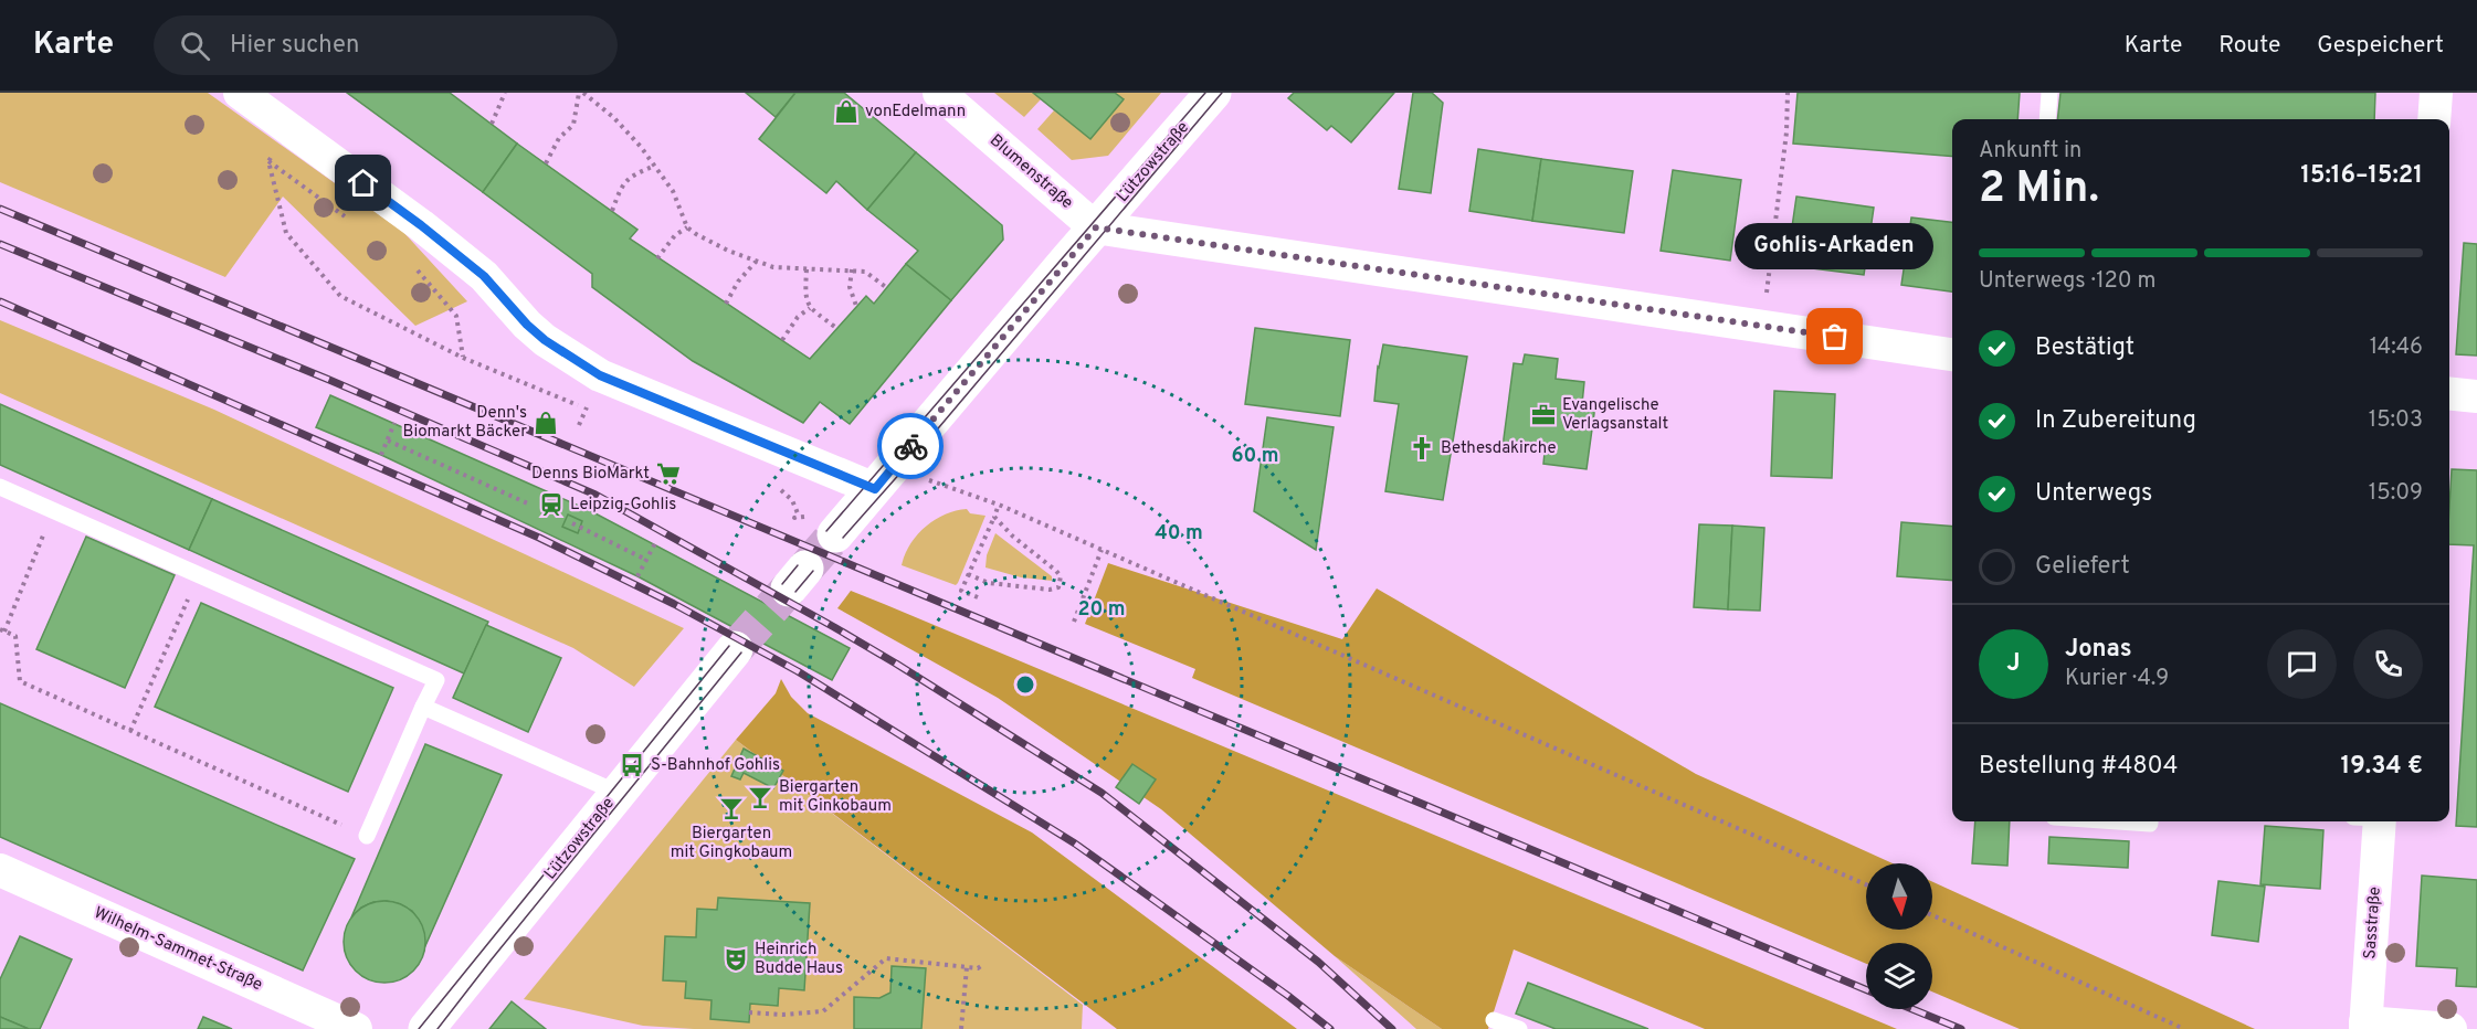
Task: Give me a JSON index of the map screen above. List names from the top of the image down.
{
  "streets": {
    "main road": ["Lützowstraße"],
    "street": ["Blumenstraße", "Sasstraße", "Wilhelm-Sammet-Straße"]
  },
  "crossings": [
    ["Lützowstraße", "Blumenstraße"]
  ],
  "places": {
    "shop": ["vonEdelmann", "Denn's Biomarkt Bäcker"],
    "other": ["Gohlis-Arkaden"],
    "office": ["Evangelische Verlagsanstalt"],
    "church": ["Bethesdakirche"],
    "supermarket": ["Denns BioMarkt"],
    "station": ["Leipzig-Gohlis"],
    "bus stop": ["S-Bahnhof Gohlis"],
    "bar": ["Biergarten mit Ginkobaum", "Biergarten mit Gingkobaum"],
    "theatre": ["Heinrich Budde Haus"]
  },
  "north": "bottom",
  "page": {
    "header": "Karte",
    "search": "Hier suchen",
    "nav": ["Karte", "Route", "Gespeichert"],
    "heading": ["2 Min.", "Ankunft in", "15:16–15:21"],
    "panel": [
      "Jonas",
      "Kurier · 4.9",
      "Bestellung #4804",
      "19.34 €"
    ],
    "bubble": "Gohlis-Arkaden",
    "bar": "Unterwegs · 120 m",
    "list": [
      ["Bestätigt", "14:46"],
      ["In Zubereitung", "15:03"],
      ["Unterwegs", "15:09"],
      "Geliefert"
    ],
    "round": "J"
  },
  "rings": ["60 m", "40 m", "20 m"]
}
